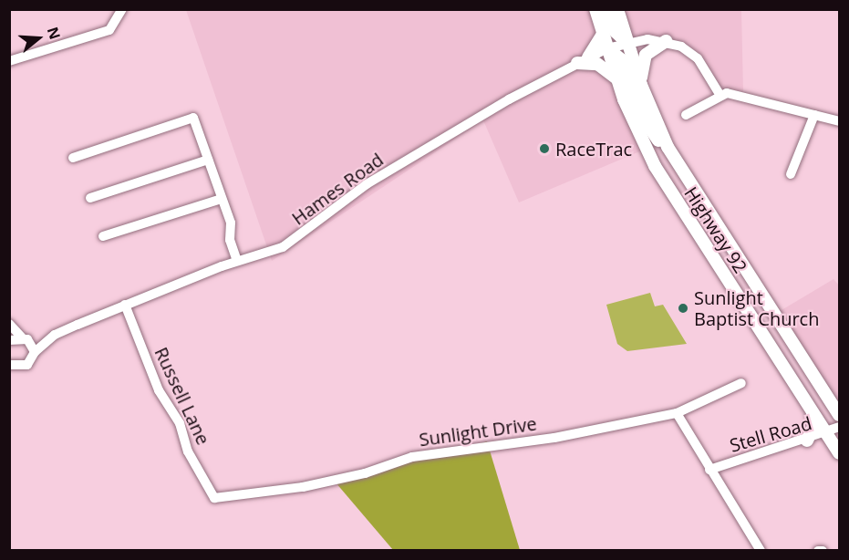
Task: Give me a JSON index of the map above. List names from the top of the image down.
{
  "streets": {
    "main road": ["Highway 92"],
    "street": [
      "Hames Road",
      "Russell Lane",
      "Sunlight Drive",
      "Stell Road"
    ]
  },
  "crossings": [
    ["Hames Road", "Highway 92"],
    ["Hames Road", "Russell Lane"],
    ["Highway 92", "Stell Road"],
    ["Russell Lane", "Sunlight Drive"]
  ],
  "places": ["RaceTrac", "Sunlight Baptist Church"],
  "north": "right"
}
